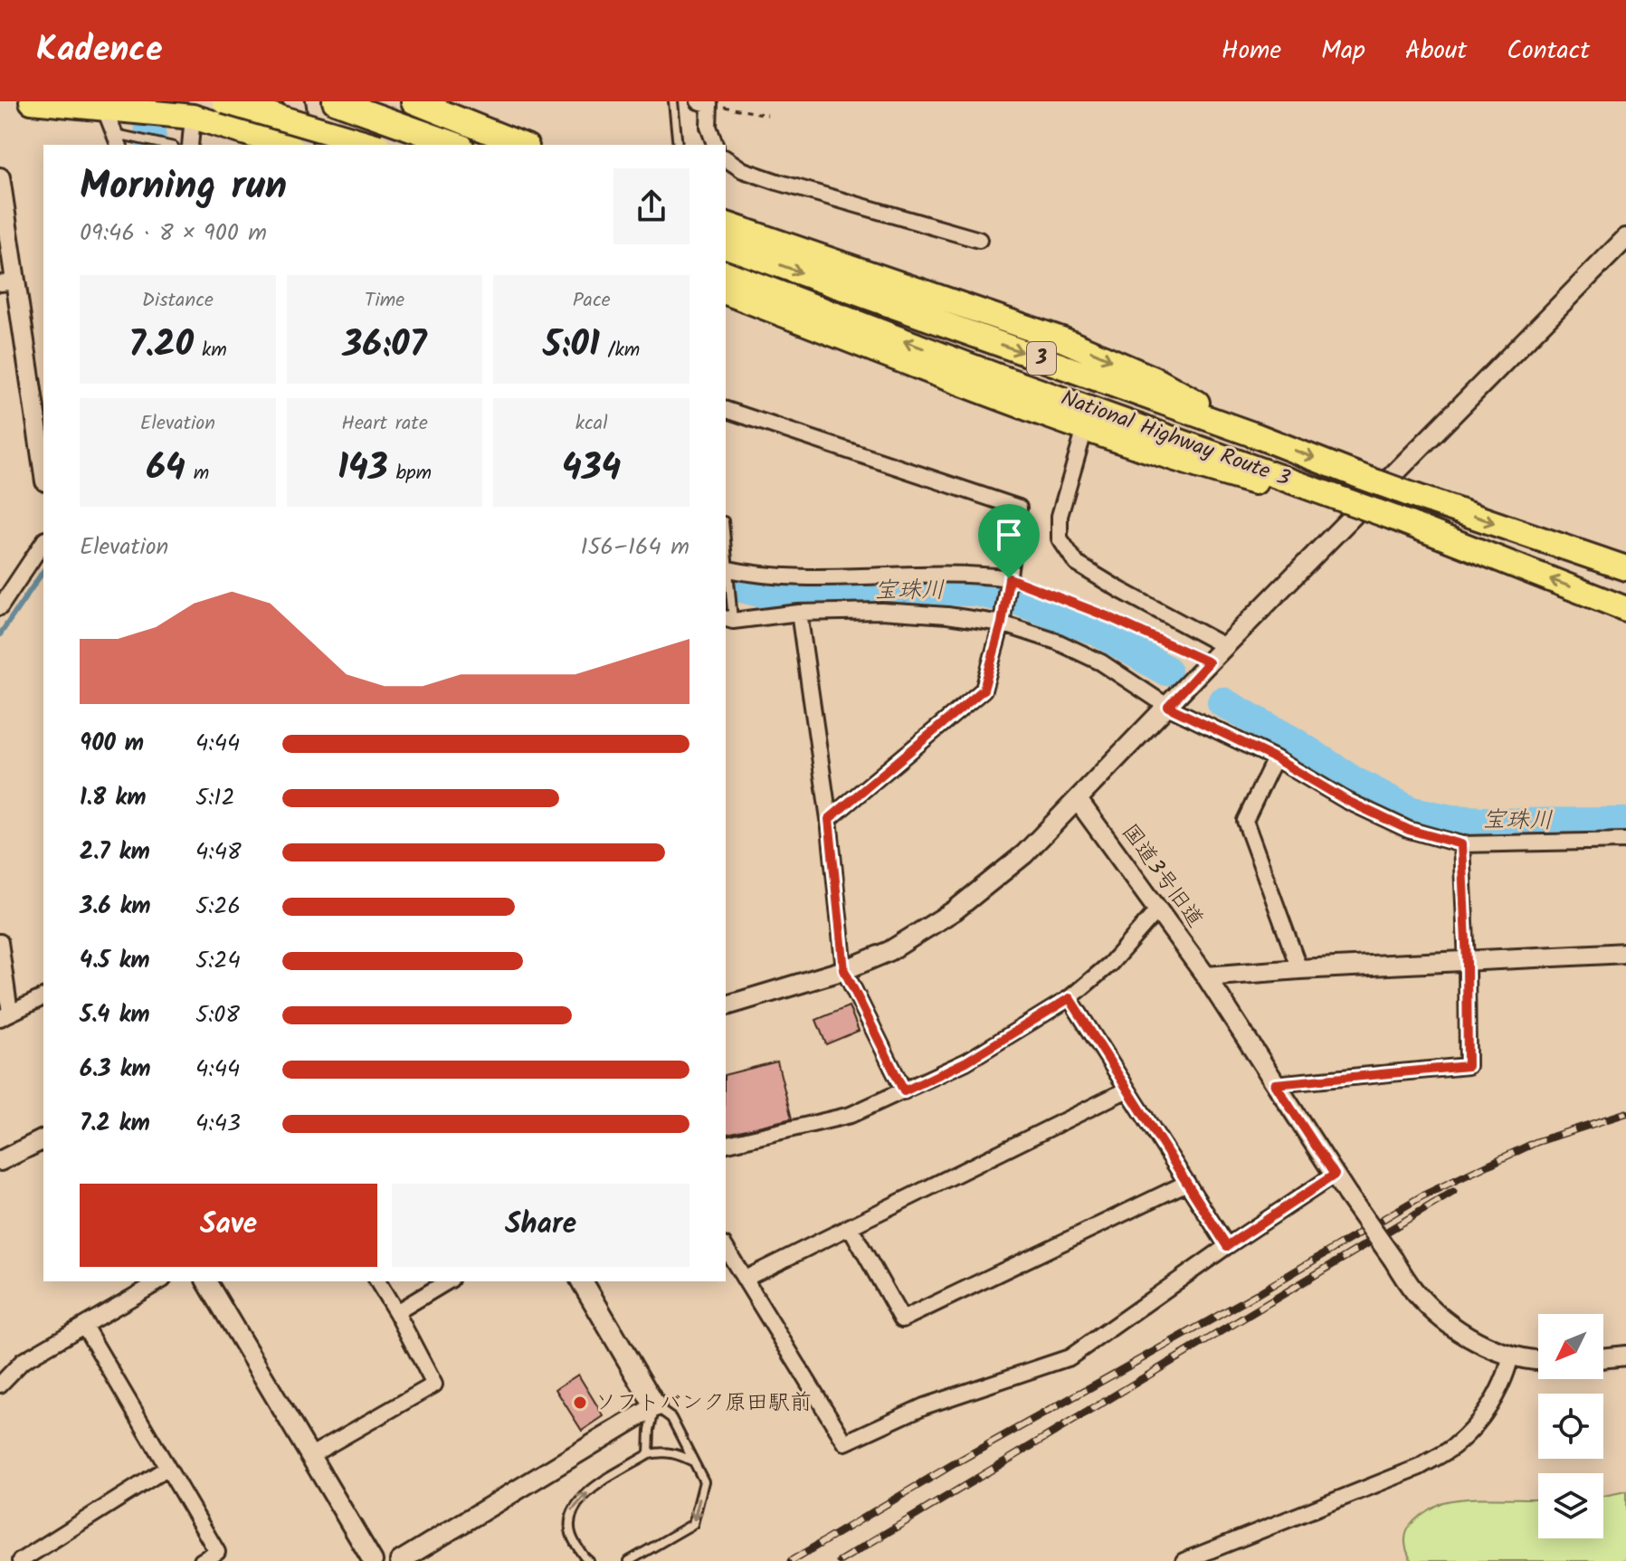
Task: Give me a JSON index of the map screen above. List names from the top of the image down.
{
  "streets": {
    "highway": ["3", "National Highway Route 3"],
    "street": ["国道3号旧道"]
  },
  "water": ["宝珠川"],
  "places": ["ソフトバンク原田駅前"],
  "north": "bottom left",
  "page": {
    "header": "Kadence",
    "nav": [
      "Home",
      "Map",
      "About",
      "Contact"
    ],
    "heading": ["Morning run", "09:46 · 8 × 900 m"],
    "stats": [
      ["Distance", "7.20 km"],
      ["Time", "36:07"],
      ["Pace", "5:01 /km"],
      ["Elevation", "64 m"],
      ["Heart rate", "143 bpm"],
      ["kcal", "434"]
    ],
    "chart": ["Elevation", "156–164 m"],
    "list": [
      {
        "name": "900 m",
        "note": "4:44"
      },
      {
        "name": "1.8 km",
        "note": "5:12"
      },
      {
        "name": "2.7 km",
        "note": "4:48"
      },
      {
        "name": "3.6 km",
        "note": "5:26"
      },
      {
        "name": "4.5 km",
        "note": "5:24"
      },
      {
        "name": "5.4 km",
        "note": "5:08"
      },
      {
        "name": "6.3 km",
        "note": "4:44"
      },
      {
        "name": "7.2 km",
        "note": "4:43"
      }
    ],
    "buttons": ["Save", "Share"]
  }
}
